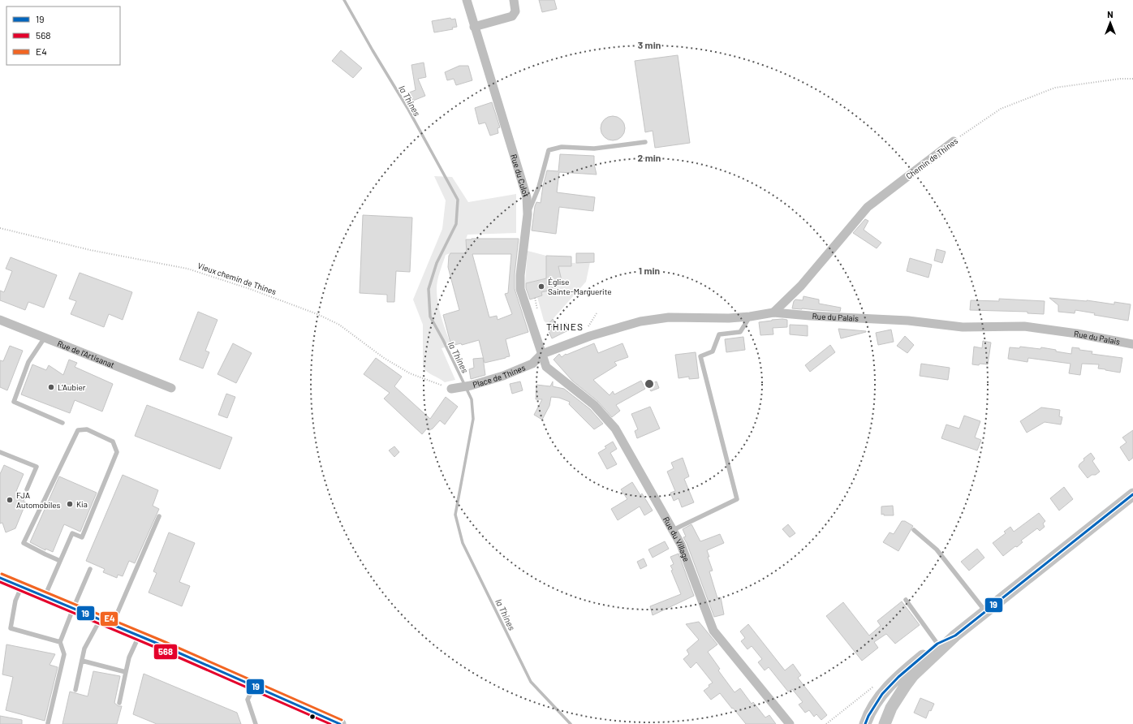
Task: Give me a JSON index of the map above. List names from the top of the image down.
{
  "streets": {
    "street": [
      "Chemin de Thines",
      "Rue du Culot",
      "Rue du Palais",
      "Rue de l'Artisanat",
      "Place de Thines",
      "Rue du Village"
    ],
    "path": ["Vieux chemin de Thines"]
  },
  "crossings": [
    ["Chemin de Thines", "Rue du Palais"],
    ["Rue du Culot", "Rue du Palais"],
    ["Rue du Culot", "Place de Thines"],
    ["Vieux chemin de Thines", "Place de Thines"],
    ["Rue du Palais", "Place de Thines"],
    ["Place de Thines", "Rue du Village"]
  ],
  "districts": ["THINES"],
  "water": ["la Thines"],
  "places": [
    "Église Sainte-Marguerite",
    "L'Aubier",
    "FJA Automobiles",
    "Kia"
  ],
  "lines": ["transit line 19", "transit line E4", "transit line 568"],
  "legend": ["19", "568", "E4"],
  "north": "top",
  "rings": ["3 min", "2 min", "1 min"]
}
